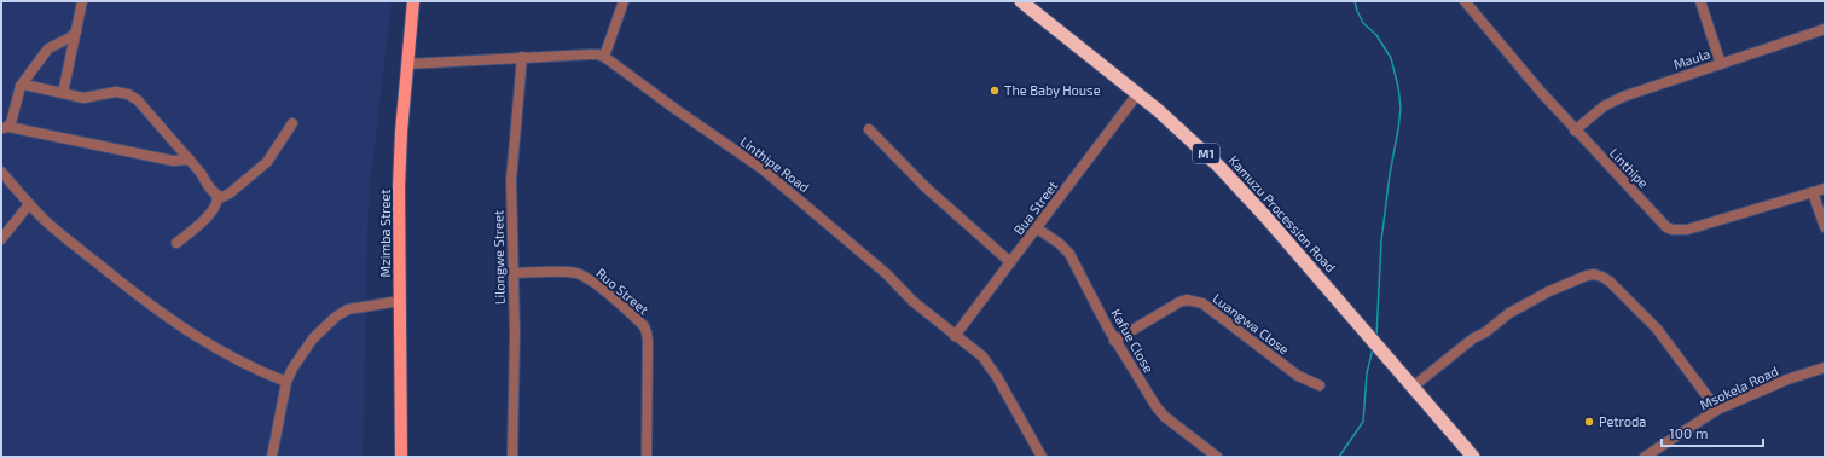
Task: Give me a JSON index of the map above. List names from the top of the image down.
{
  "streets": {
    "highway": ["M1", "Kamuzu Procession Road"],
    "main road": ["Mzimba Street"],
    "street": [
      "Maula",
      "Linthipe Road",
      "Linthipe",
      "Bua Street",
      "Lilongwe Street",
      "Ruo Street",
      "Luangwa Close",
      "Kafue Close",
      "Msokela Road"
    ]
  },
  "crossings": [
    ["Maula", "Linthipe"],
    ["Linthipe Road", "Bua Street"],
    ["Bua Street", "Kamuzu Procession Road"],
    ["Bua Street", "Kafue Close"],
    ["Lilongwe Street", "Ruo Street"],
    ["Luangwa Close", "Kafue Close"]
  ],
  "places": ["The Baby House", "Petroda"],
  "scale_bar": "100 m"
}
